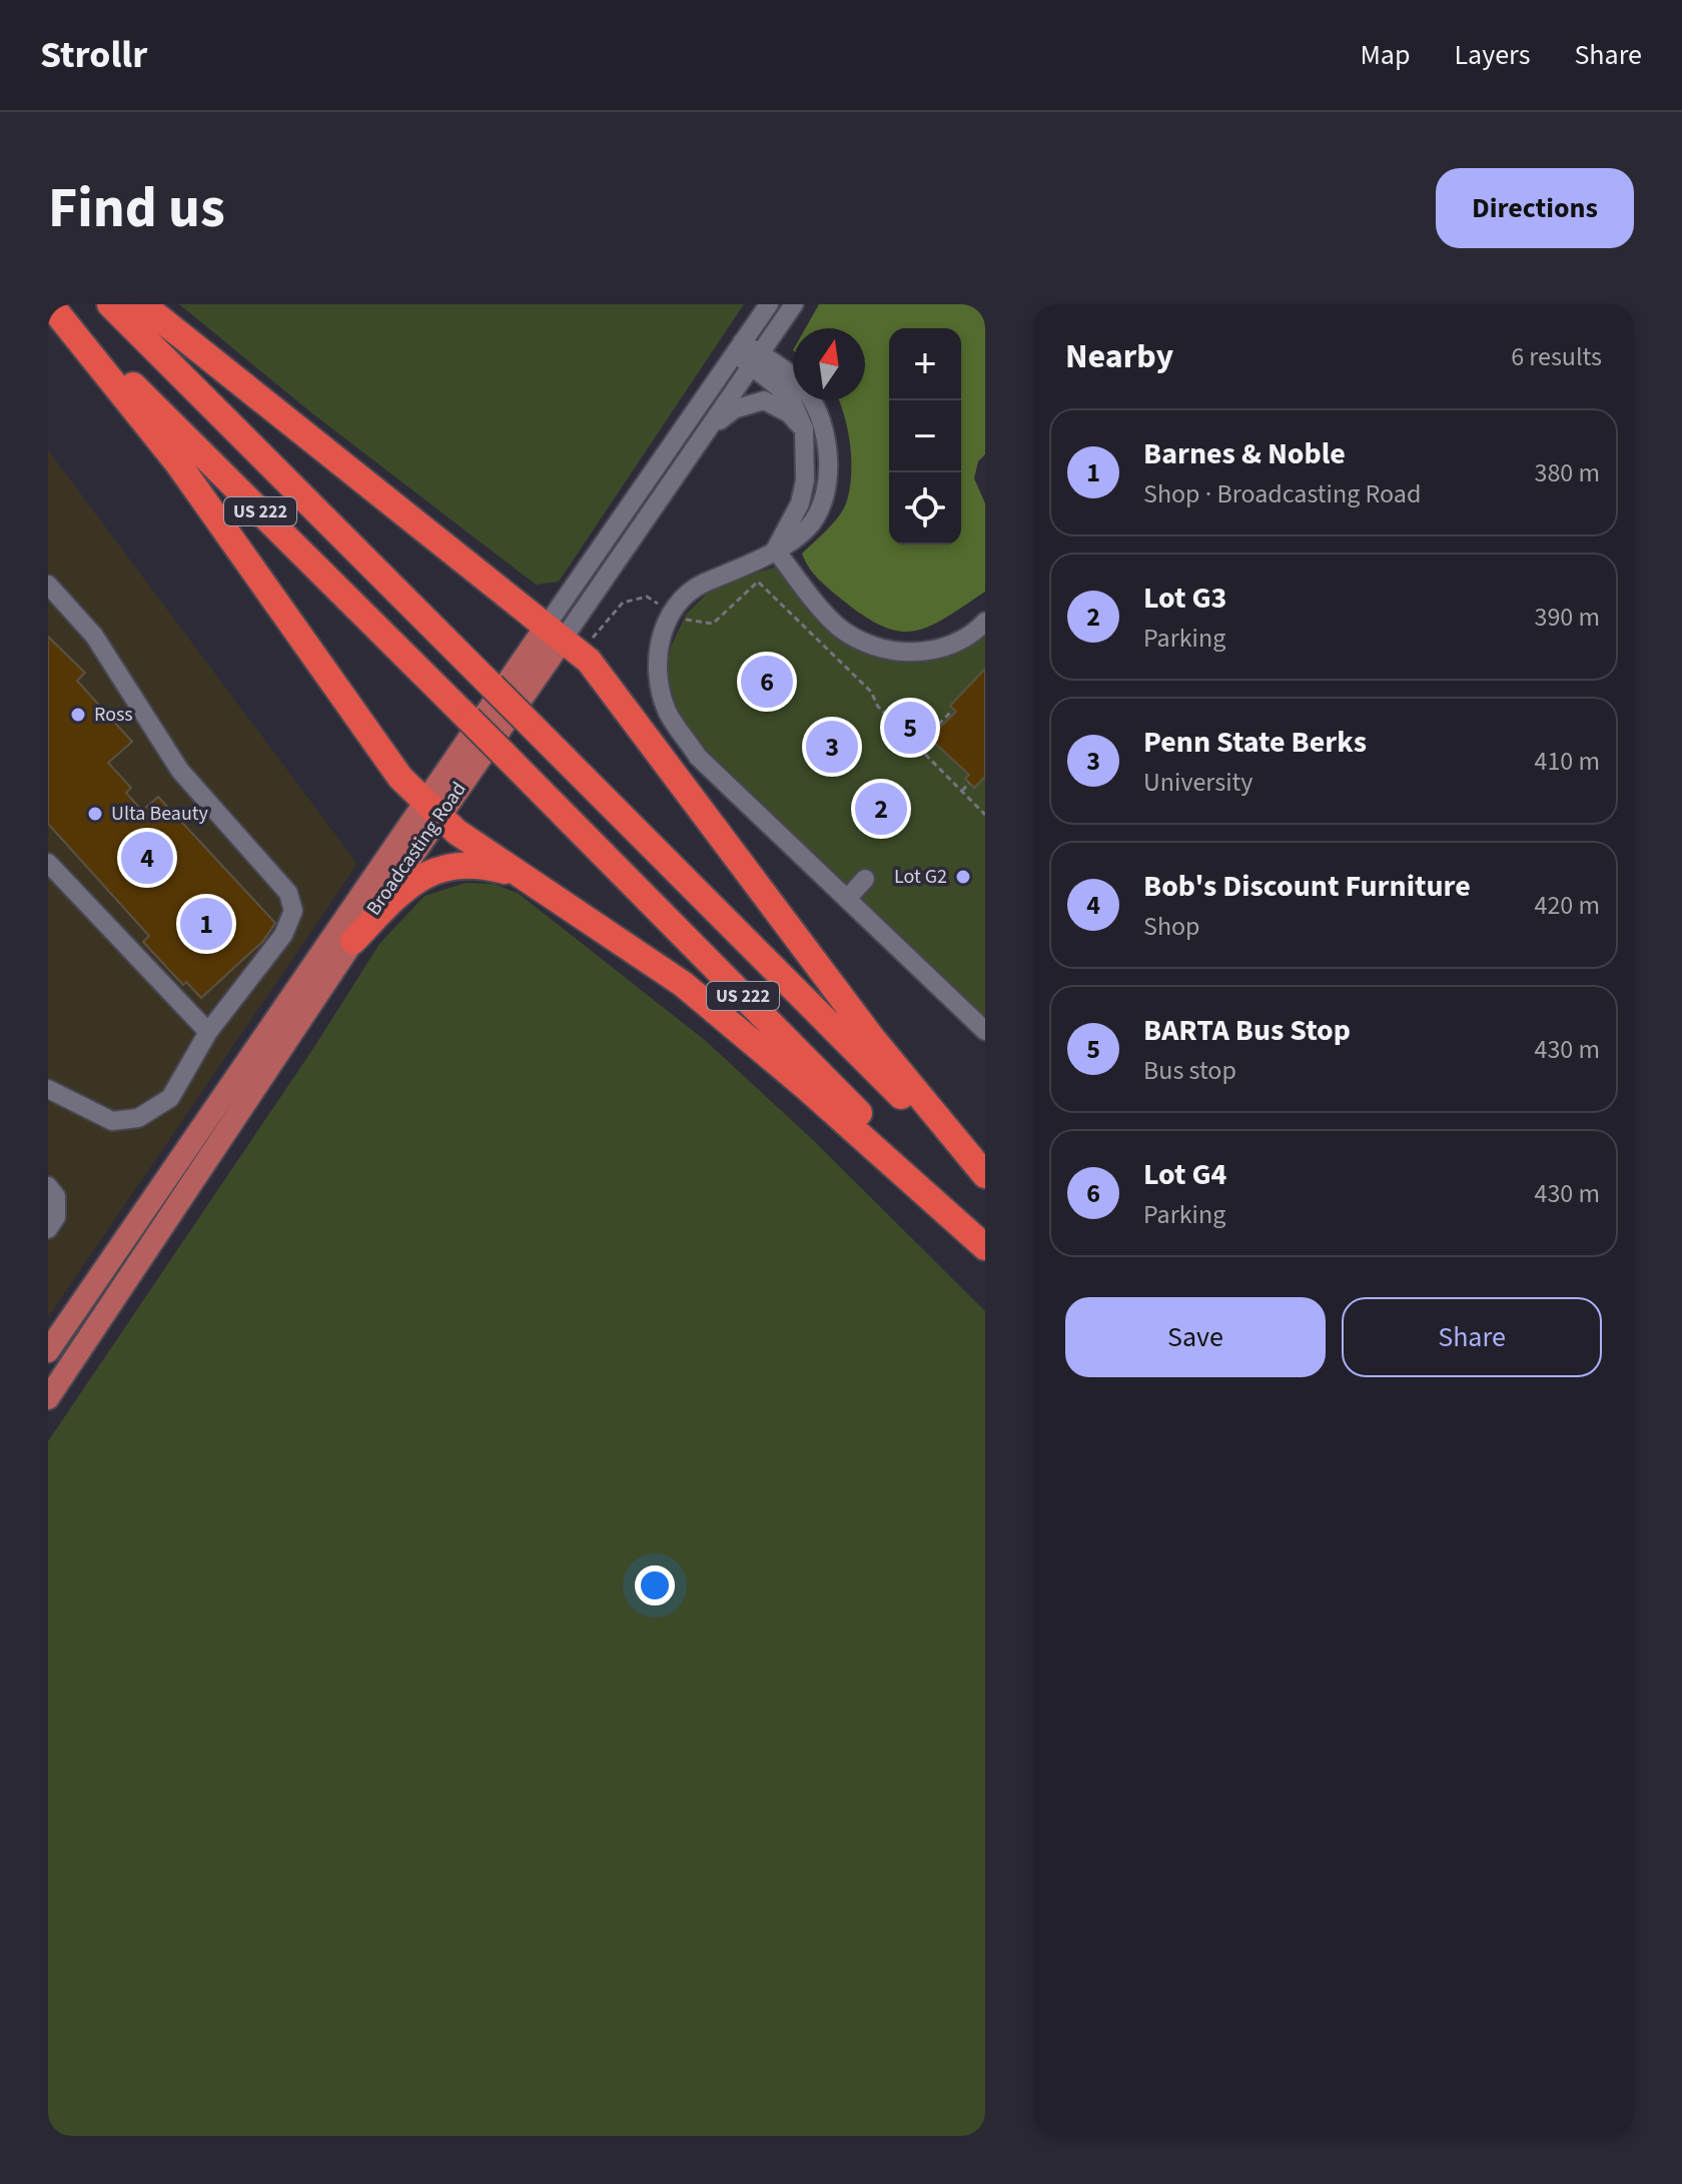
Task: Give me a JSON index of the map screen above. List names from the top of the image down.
{
  "streets": {
    "highway": ["US 222"],
    "main road": ["Broadcasting Road"]
  },
  "places": ["Ross", "Ulta Beauty", "Lot G2"],
  "north": "top",
  "page": {
    "header": "Strollr",
    "nav": ["Map", "Layers", "Share"],
    "buttons": [
      "Directions",
      ["Save", "Share"]
    ],
    "title": "Find us",
    "heading": ["Nearby", "6 results"],
    "map_buttons": ["+", "−"],
    "list": [
      {
        "mark": "1",
        "name": "Barnes & Noble",
        "note": "Shop · Broadcasting Road",
        "value": "380 m"
      },
      {
        "mark": "2",
        "name": "Lot G3",
        "note": "Parking",
        "value": "390 m"
      },
      {
        "mark": "3",
        "name": "Penn State Berks",
        "note": "University",
        "value": "410 m"
      },
      {
        "mark": "4",
        "name": "Bob's Discount Furniture",
        "note": "Shop",
        "value": "420 m"
      },
      {
        "mark": "5",
        "name": "BARTA Bus Stop",
        "note": "Bus stop",
        "value": "430 m"
      },
      {
        "mark": "6",
        "name": "Lot G4",
        "note": "Parking",
        "value": "430 m"
      }
    ],
    "pins": [
      "6",
      "5",
      "3",
      "2",
      "4",
      "1"
    ]
  }
}
